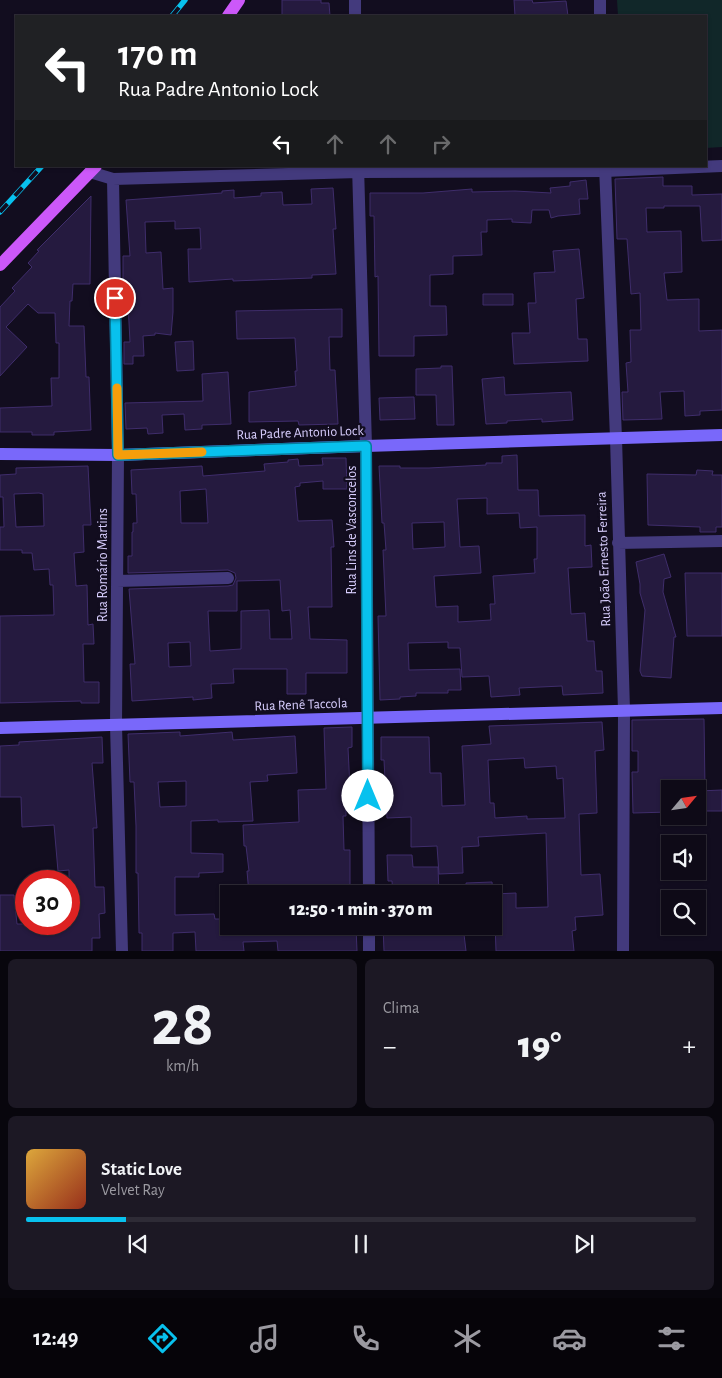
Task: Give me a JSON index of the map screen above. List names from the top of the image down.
{
  "streets": {
    "main road": ["Rua Padre Antonio Lock", "Rua Renê Taccola"],
    "street": ["Rua Lins de Vasconcelos", "Rua João Ernesto Ferreira", "Rua Romário Martins"]
  },
  "crossings": [
    ["Rua Padre Antonio Lock", "Rua Lins de Vasconcelos"],
    ["Rua Padre Antonio Lock", "Rua João Ernesto Ferreira"],
    ["Rua Padre Antonio Lock", "Rua Romário Martins"],
    ["Rua Lins de Vasconcelos", "Rua Renê Taccola"],
    ["Rua João Ernesto Ferreira", "Rua Renê Taccola"],
    ["Rua Romário Martins", "Rua Renê Taccola"]
  ],
  "north": "top right",
  "page": {
    "turn": ["170 m", "Rua Padre Antonio Lock"],
    "limit": "30",
    "trip": "12:50 · 1 min · 370 m",
    "tile": [
      ["28", "km/h"],
      "Clima"
    ],
    "heat": ["−", "19°", "+"],
    "song": ["Static Love", "Velvet Ray"],
    "tabs": "12:49"
  }
}
